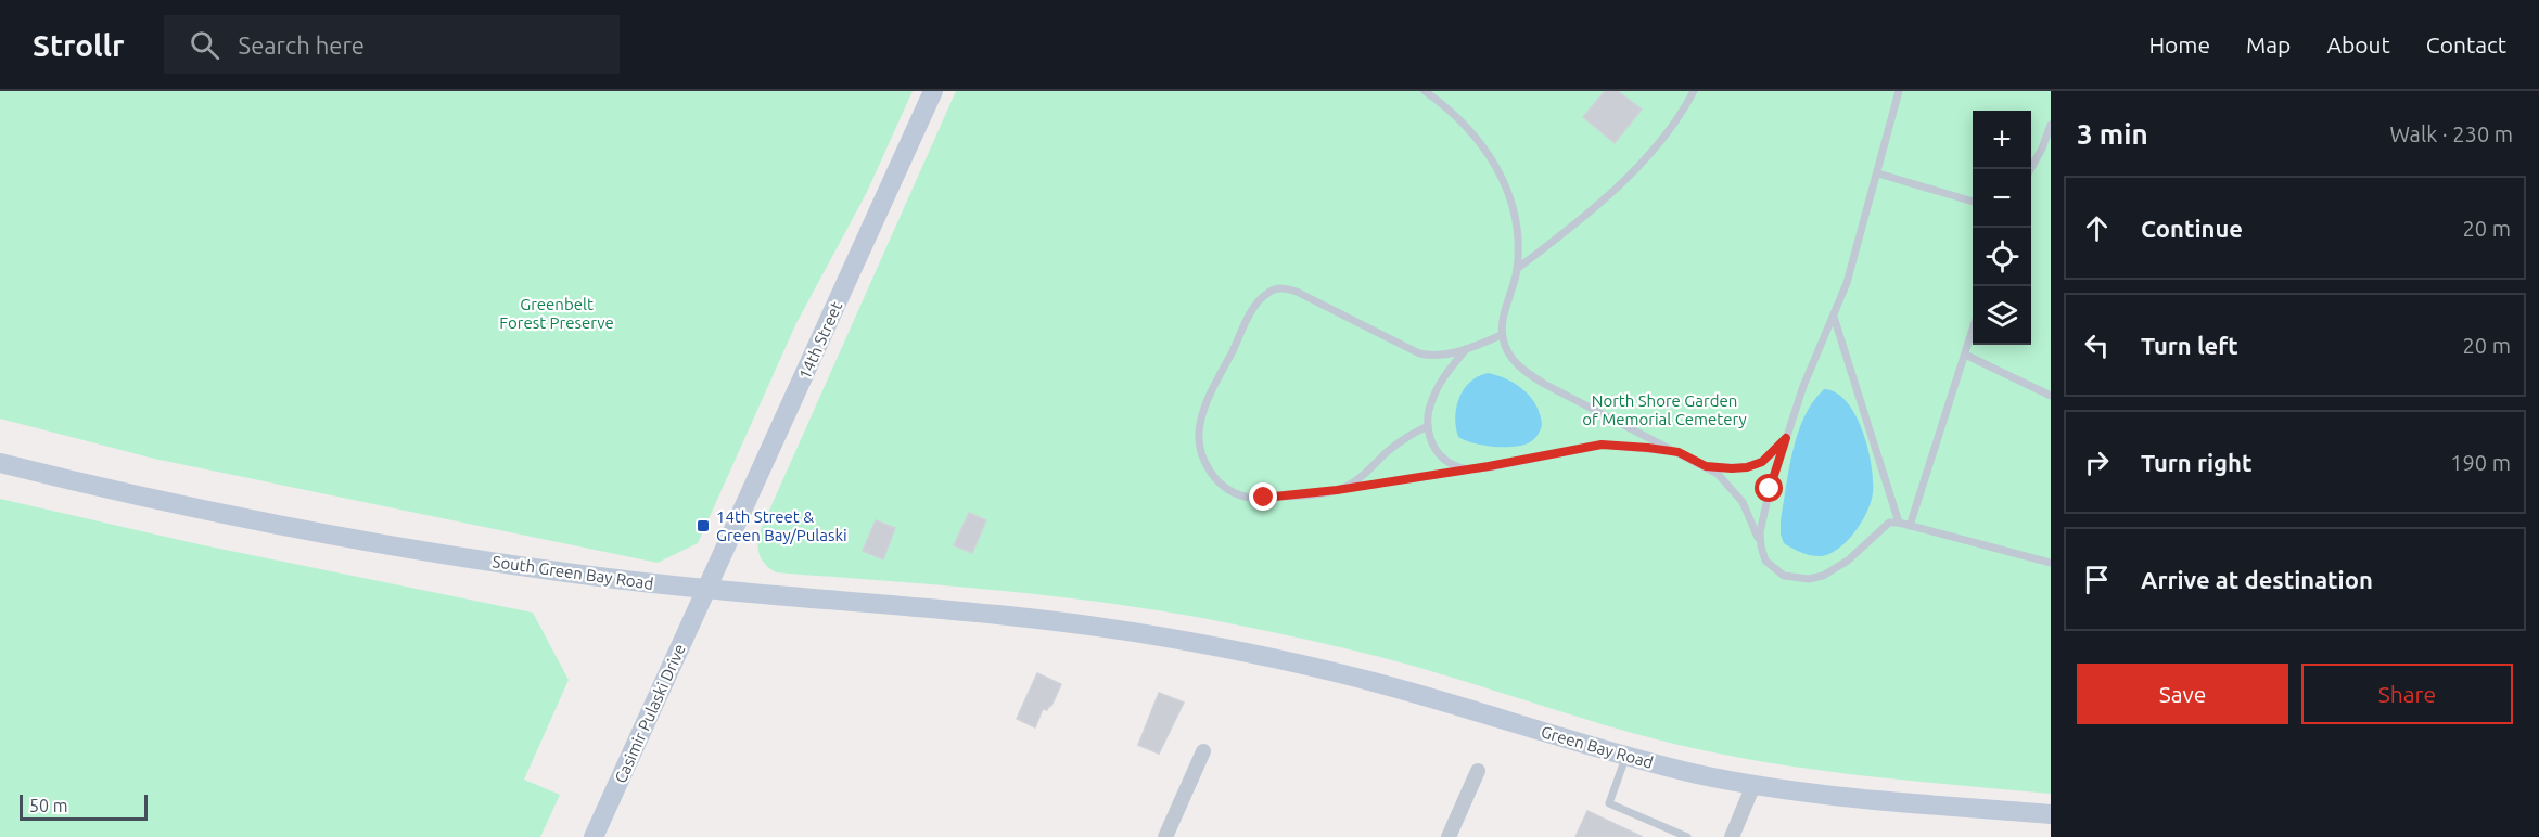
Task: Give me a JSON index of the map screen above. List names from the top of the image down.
{
  "streets": {
    "main road": [
      "14th Street",
      "South Green Bay Road",
      "Casimir Pulaski Drive",
      "Green Bay Road"
    ]
  },
  "crossings": [
    ["14th Street", "South Green Bay Road"],
    ["14th Street", "Casimir Pulaski Drive"],
    ["South Green Bay Road", "Casimir Pulaski Drive"],
    ["South Green Bay Road", "Green Bay Road"]
  ],
  "parks": ["Greenbelt Forest Preserve", "North Shore Garden of Memorial Cemetery"],
  "places": {
    "transit": ["14th Street & Green Bay/Pulaski"]
  },
  "scale_bar": "50 m",
  "page": {
    "header": "Strollr",
    "search": "Search here",
    "nav": [
      "Home",
      "Map",
      "About",
      "Contact"
    ],
    "heading": ["3 min", "Walk · 230 m"],
    "map_buttons": ["+", "−"],
    "list": [
      ["Continue", "20 m"],
      ["Turn left", "20 m"],
      ["Turn right", "190 m"],
      "Arrive at destination"
    ],
    "buttons": ["Save", "Share"],
    "scale": "50 m"
  }
}
